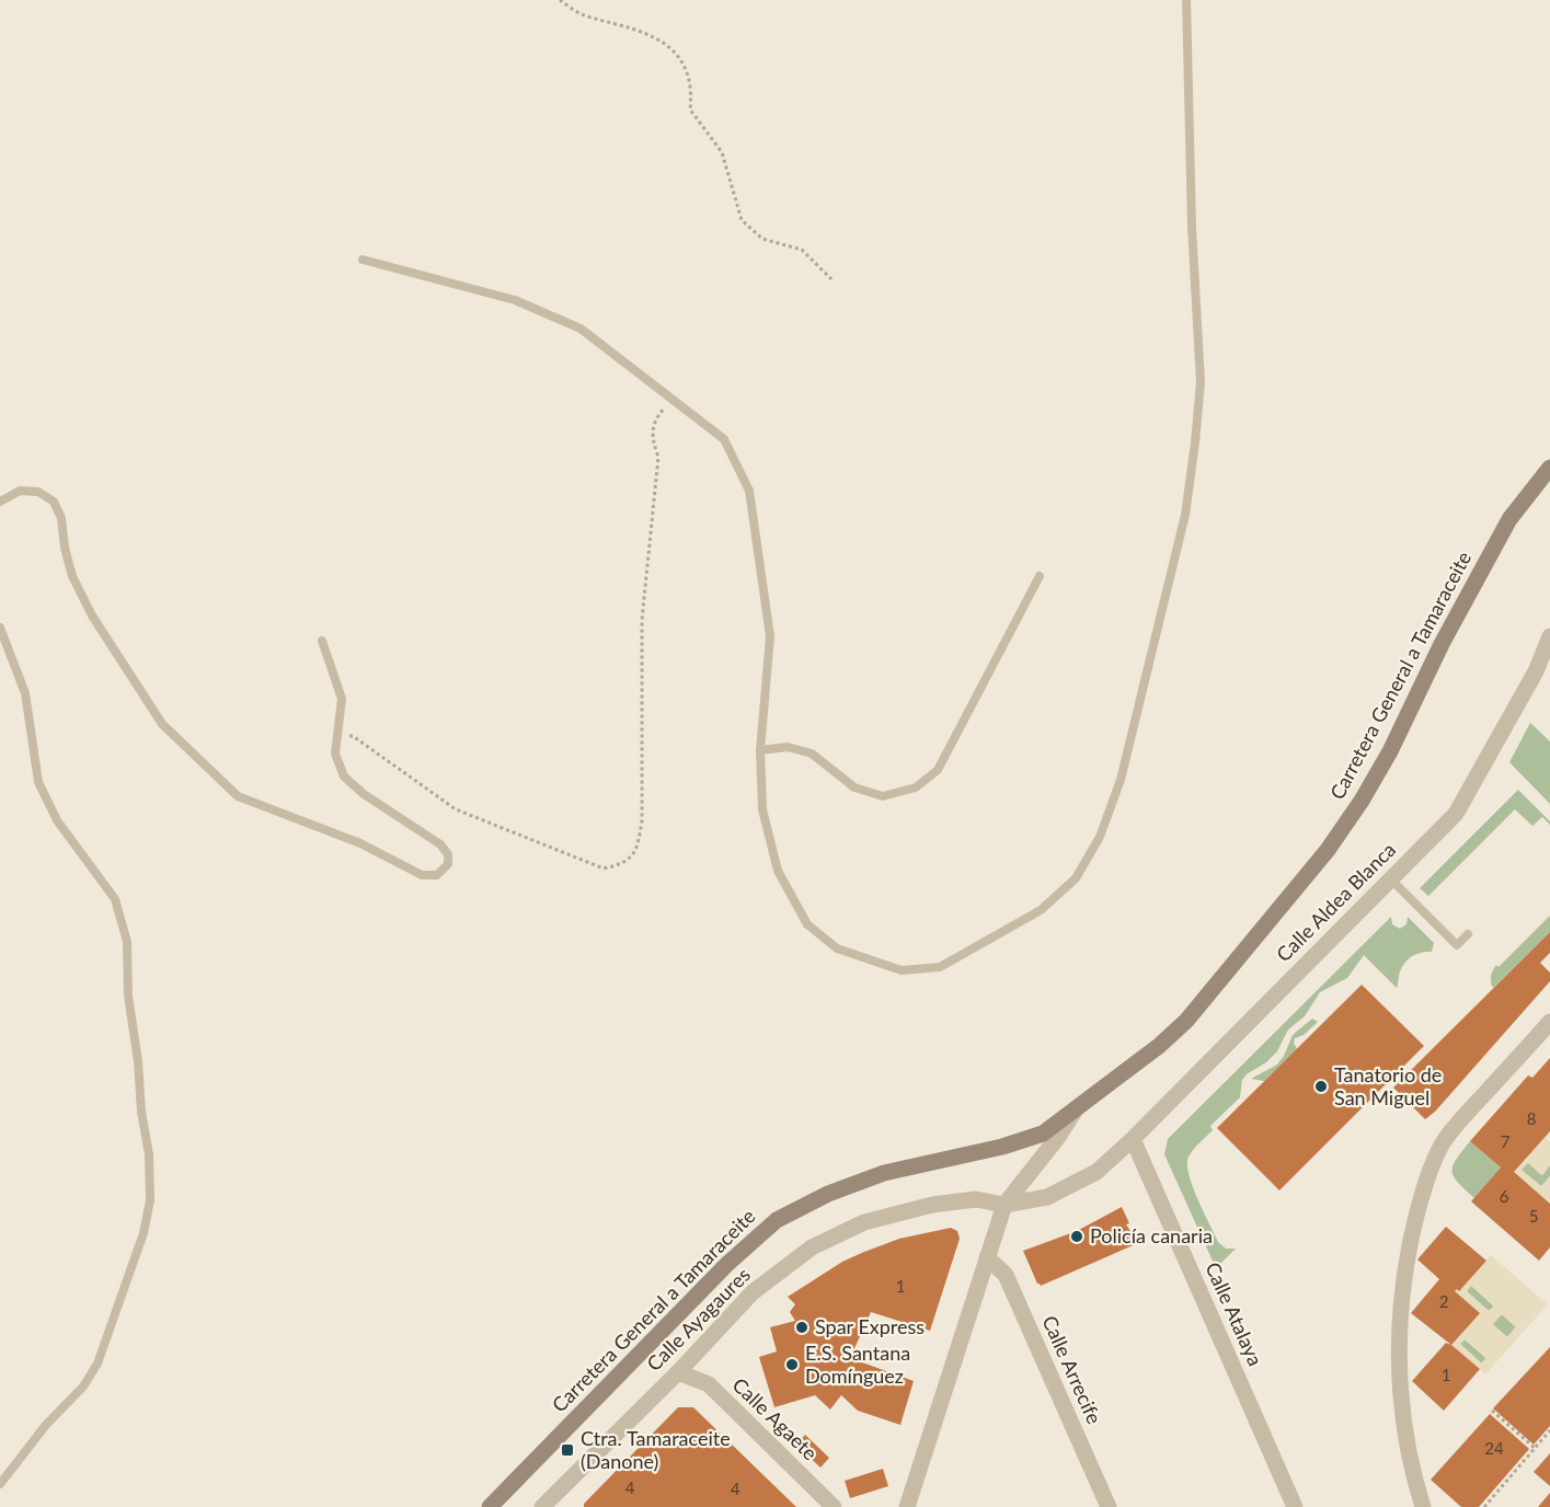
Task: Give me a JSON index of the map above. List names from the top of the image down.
{
  "streets": {
    "main road": ["Carretera General a Tamaraceite"],
    "street": [
      "Calle Aldea Blanca",
      "Calle Atalaya",
      "Calle Ayagaures",
      "Calle Arrecife",
      "Calle Agaete"
    ]
  },
  "crossings": [
    ["Calle Aldea Blanca", "Calle Atalaya"],
    ["Calle Aldea Blanca", "Calle Ayagaures"],
    ["Calle Atalaya", "Calle Ayagaures"],
    ["Calle Ayagaures", "Calle Agaete"]
  ],
  "places": {
    "other": [
      "Tanatorio de San Miguel",
      "Policía canaria",
      "Spar Express",
      "E.S. Santana Domínguez"
    ],
    "transit": ["Ctra. Tamaraceite (Danone)"]
  },
  "house_numbers": [
    "8",
    "7",
    "6",
    "5",
    "1",
    "2",
    "1",
    "24",
    "4",
    "4"
  ]
}
